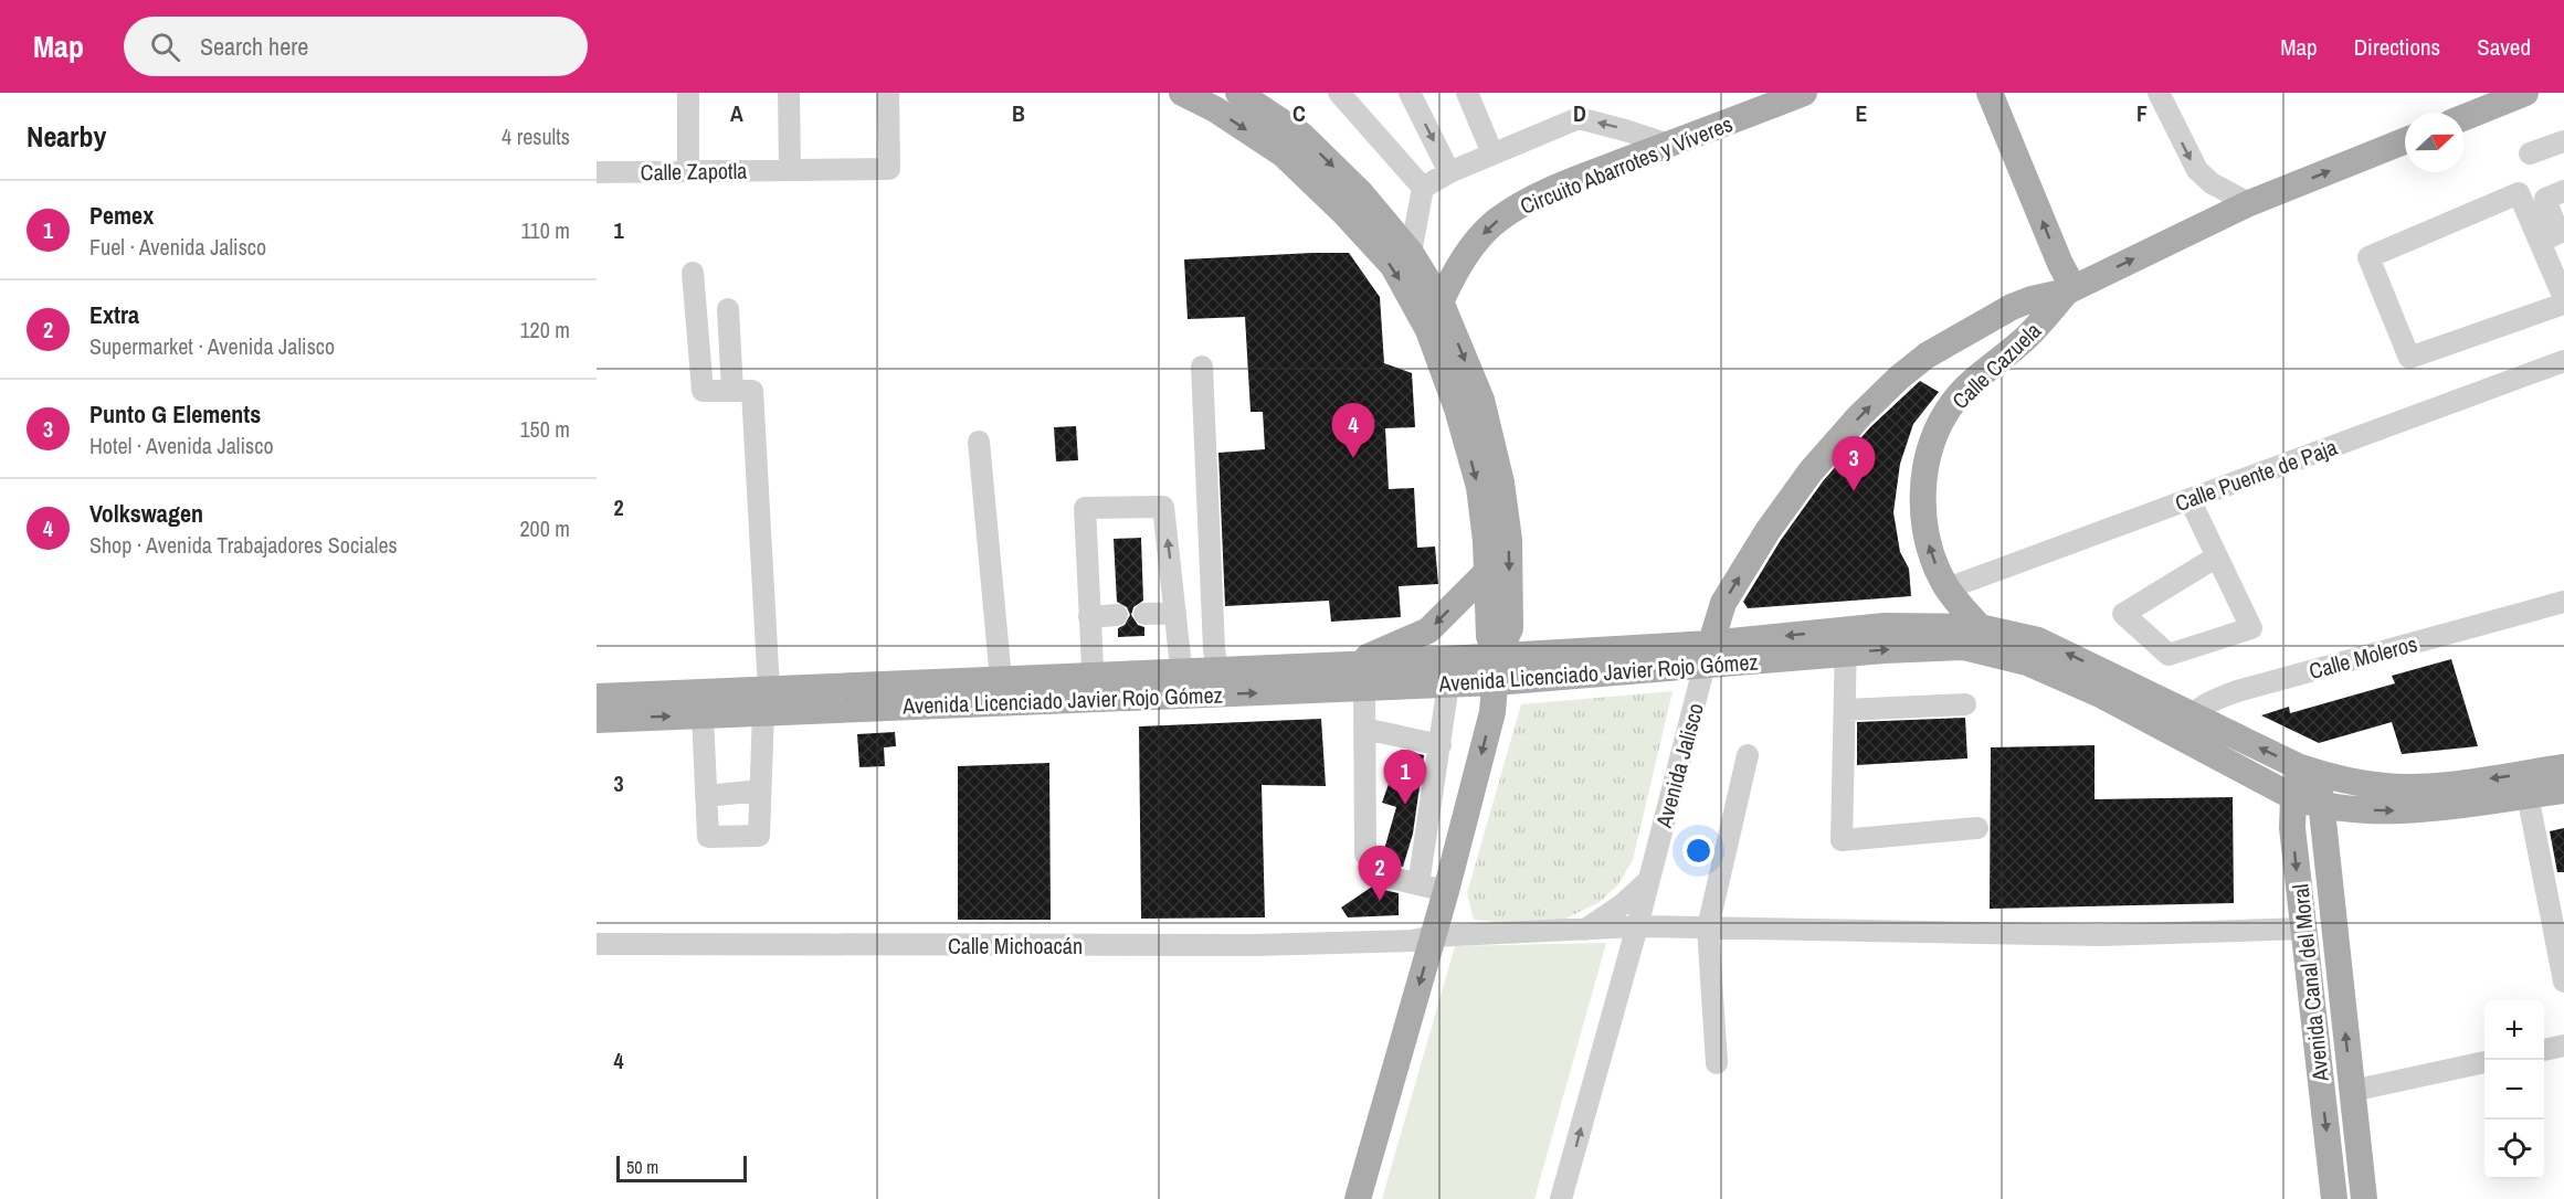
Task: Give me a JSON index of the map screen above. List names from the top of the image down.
{
  "streets": {
    "main road": [
      "Circuito Abarrotes y Víveres",
      "Calle Cazuela",
      "Avenida Licenciado Javier Rojo Gómez",
      "Avenida Jalisco",
      "Avenida Canal del Moral"
    ],
    "street": [
      "Calle Zapotla",
      "Calle Puente de Paja",
      "Calle Moleros",
      "Calle Michoacán"
    ]
  },
  "crossings": [
    ["Calle Cazuela", "Calle Puente de Paja"],
    ["Calle Cazuela", "Avenida Licenciado Javier Rojo Gómez"],
    ["Calle Cazuela", "Avenida Jalisco"],
    ["Calle Moleros", "Avenida Licenciado Javier Rojo Gómez"],
    ["Avenida Licenciado Javier Rojo Gómez", "Avenida Jalisco"],
    ["Avenida Licenciado Javier Rojo Gómez", "Avenida Canal del Moral"],
    ["Avenida Jalisco", "Calle Michoacán"],
    ["Calle Michoacán", "Avenida Canal del Moral"]
  ],
  "one_way": ["Circuito Abarrotes y Víveres", "Calle Cazuela", "Avenida Jalisco"],
  "scale_bar": "50 m",
  "north": "right",
  "page": {
    "header": "Map",
    "search": "Search here",
    "nav": ["Map", "Directions", "Saved"],
    "heading": ["Nearby", "4 results"],
    "list": [
      {
        "mark": "1",
        "name": "Pemex",
        "note": "Fuel · Avenida Jalisco",
        "value": "110 m"
      },
      {
        "mark": "2",
        "name": "Extra",
        "note": "Supermarket · Avenida Jalisco",
        "value": "120 m"
      },
      {
        "mark": "3",
        "name": "Punto G Elements",
        "note": "Hotel · Avenida Jalisco",
        "value": "150 m"
      },
      {
        "mark": "4",
        "name": "Volkswagen",
        "note": "Shop · Avenida Trabajadores Sociales",
        "value": "200 m"
      }
    ],
    "pins": [
      "4",
      "3",
      "1",
      "2"
    ],
    "map_buttons": ["+", "−"],
    "scale": "50 m"
  },
  "grid": {
    "columns": [
      "A",
      "B",
      "C",
      "D",
      "E",
      "F"
    ],
    "rows": [
      "1",
      "2",
      "3",
      "4"
    ]
  }
}
